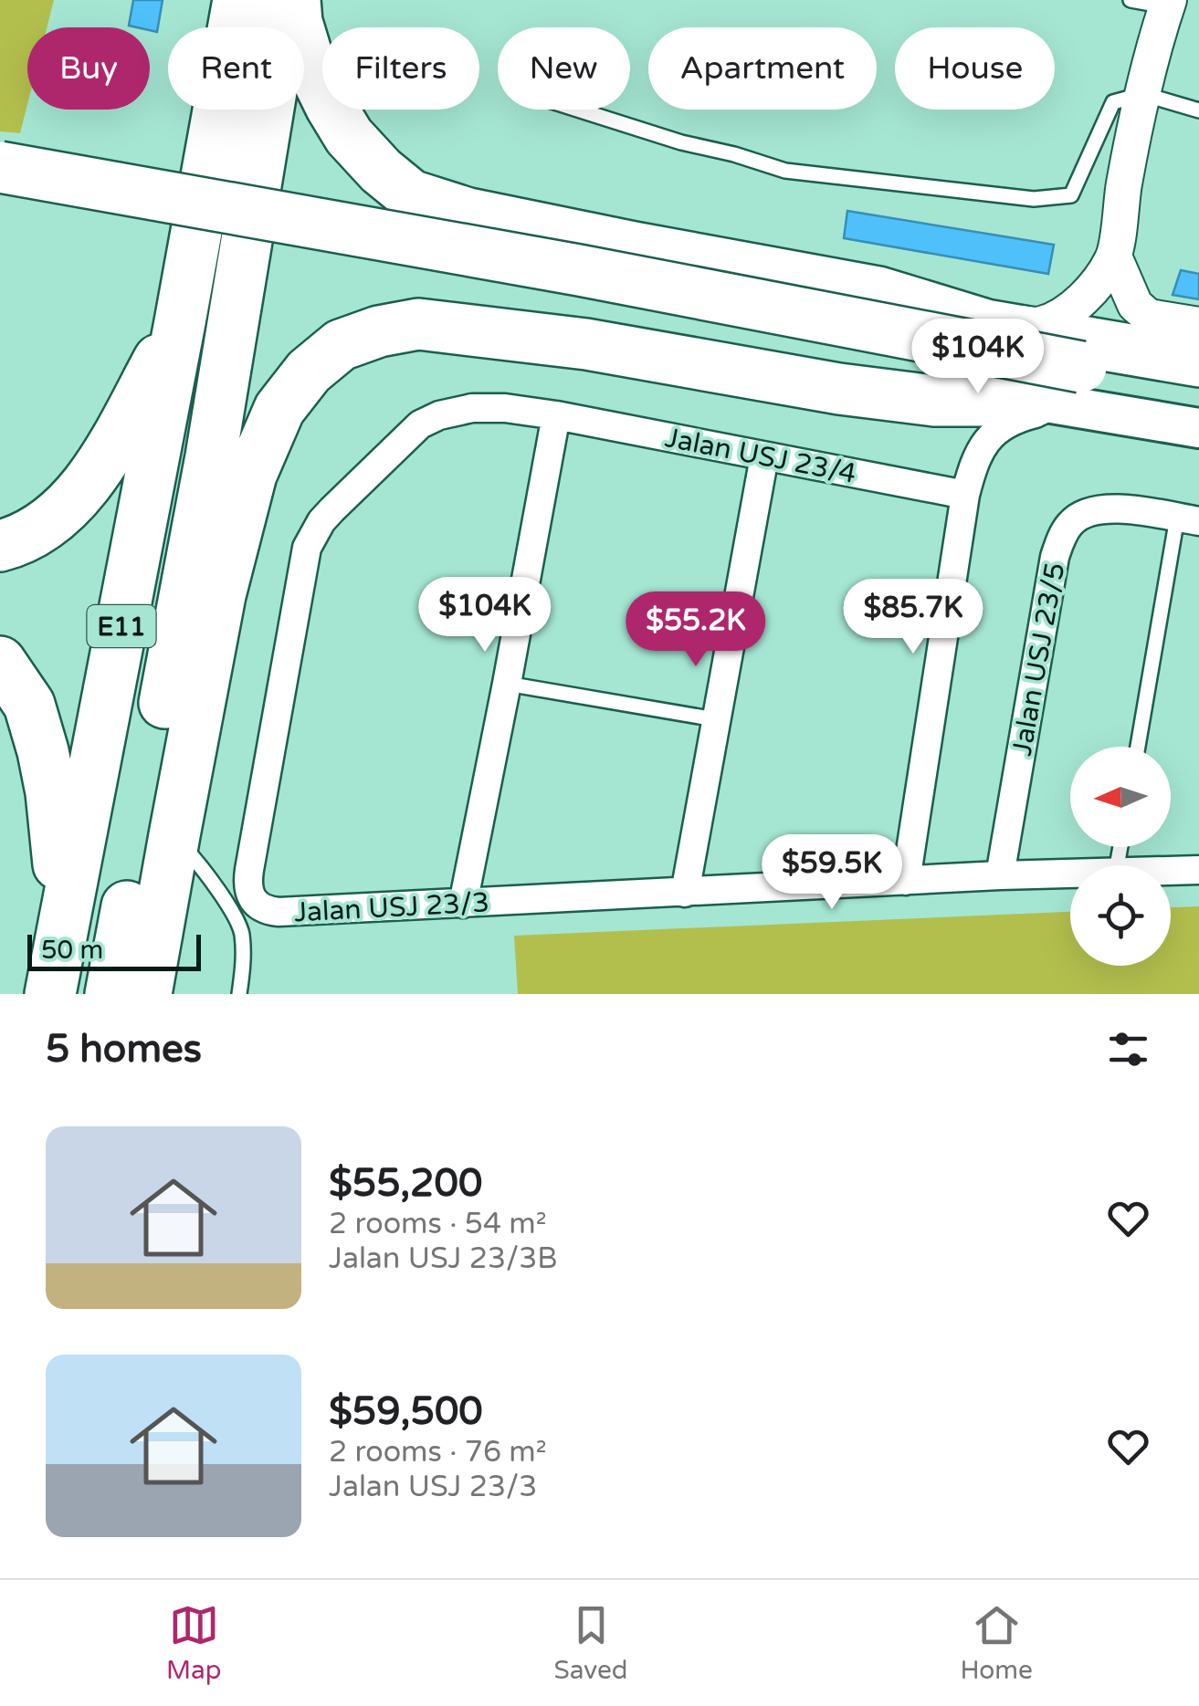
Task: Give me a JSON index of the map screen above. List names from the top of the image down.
{
  "streets": {
    "highway": ["E11"],
    "street": ["Jalan USJ 23/4", "Jalan USJ 23/5", "Jalan USJ 23/3"]
  },
  "crossings": [
    ["Jalan USJ 23/4", "Jalan USJ 23/3"],
    ["Jalan USJ 23/5", "Jalan USJ 23/3"]
  ],
  "scale_bar": "50 m",
  "north": "left",
  "page": {
    "chip": [
      "Buy",
      "Rent",
      "Filters",
      "New",
      "Apartment",
      "House"
    ],
    "price": [
      "$104K",
      "$104K",
      "$85.7K",
      "$55.2K",
      "$59.5K"
    ],
    "scale": "50 m",
    "heading": "5 homes",
    "list": [
      {
        "name": "$55,200",
        "note": "2 rooms · 54 m² · Jalan USJ 23/3B"
      },
      {
        "name": "$59,500",
        "note": "2 rooms · 76 m² · Jalan USJ 23/3"
      }
    ],
    "tabs": ["Map", "Saved", "Home"]
  }
}
